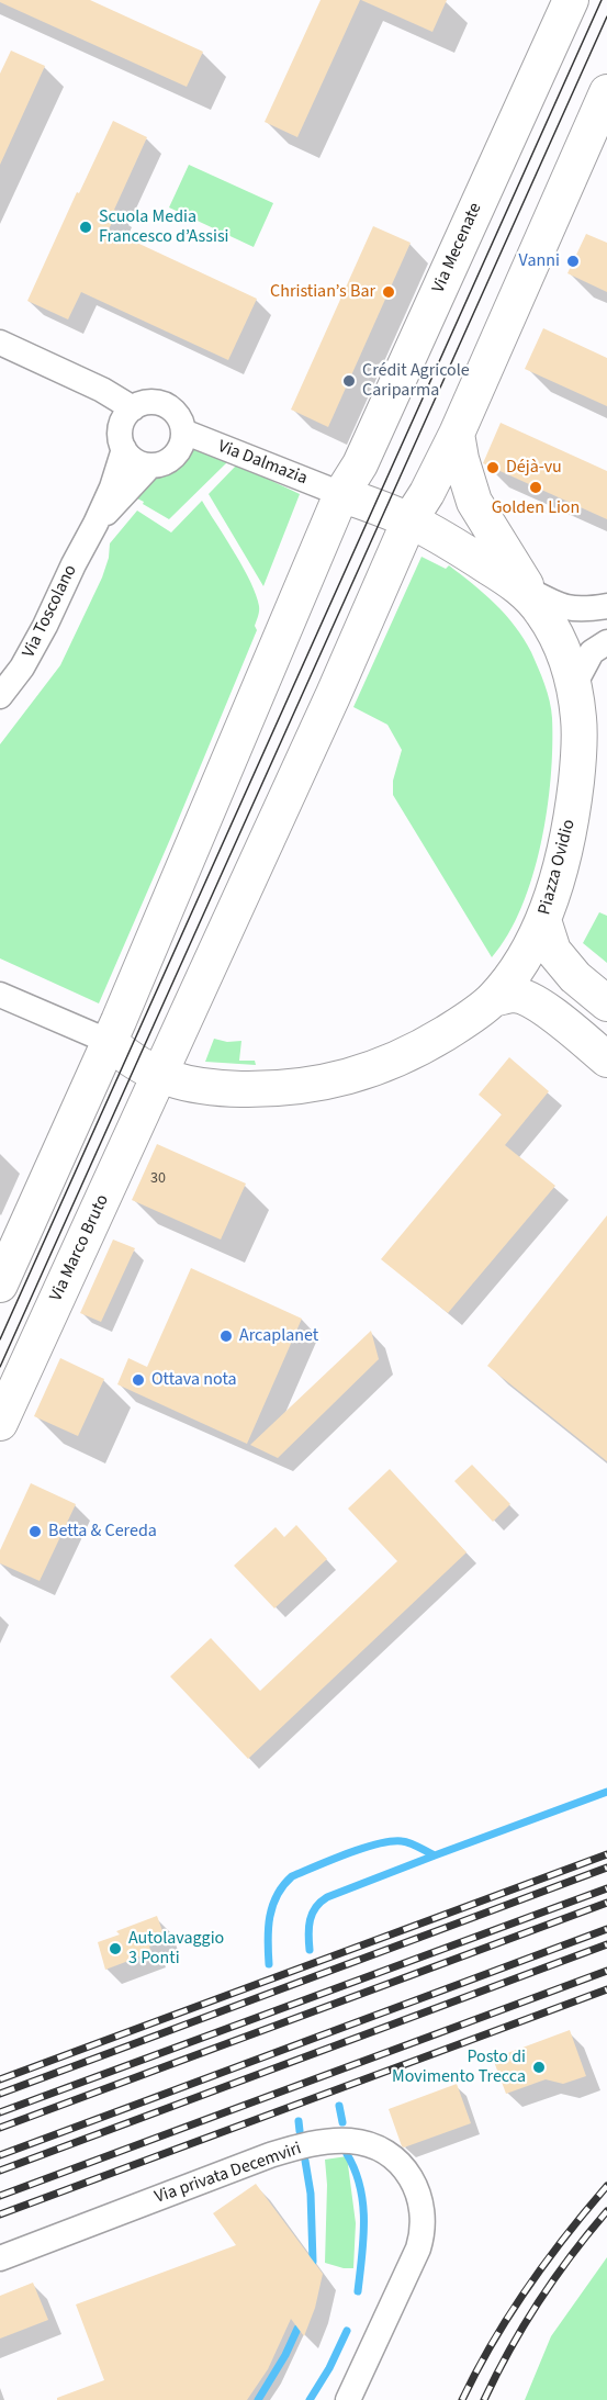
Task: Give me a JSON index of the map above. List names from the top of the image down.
{
  "streets": {
    "main road": ["Via Mecenate", "Piazza Ovidio", "Via Marco Bruto"],
    "street": ["Via Dalmazia", "Via Toscolano", "Via privata Decemviri"]
  },
  "crossings": [
    ["Via Mecenate", "Via Dalmazia"],
    ["Via Mecenate", "Piazza Ovidio"],
    ["Via Dalmazia", "Via Toscolano"],
    ["Via Dalmazia", "Piazza Ovidio"],
    ["Piazza Ovidio", "Via Marco Bruto"]
  ],
  "places": [
    "Scuola Media Francesco d’Assisi",
    "Vanni",
    "Christian’s Bar",
    "Crédit Agricole Cariparma",
    "Déjà-vu",
    "Golden Lion",
    "Arcaplanet",
    "Ottava nota",
    "Betta & Cereda",
    "Autolavaggio 3 Ponti",
    "Posto di Movimento Trecca"
  ],
  "house_numbers": ["30"]
}
